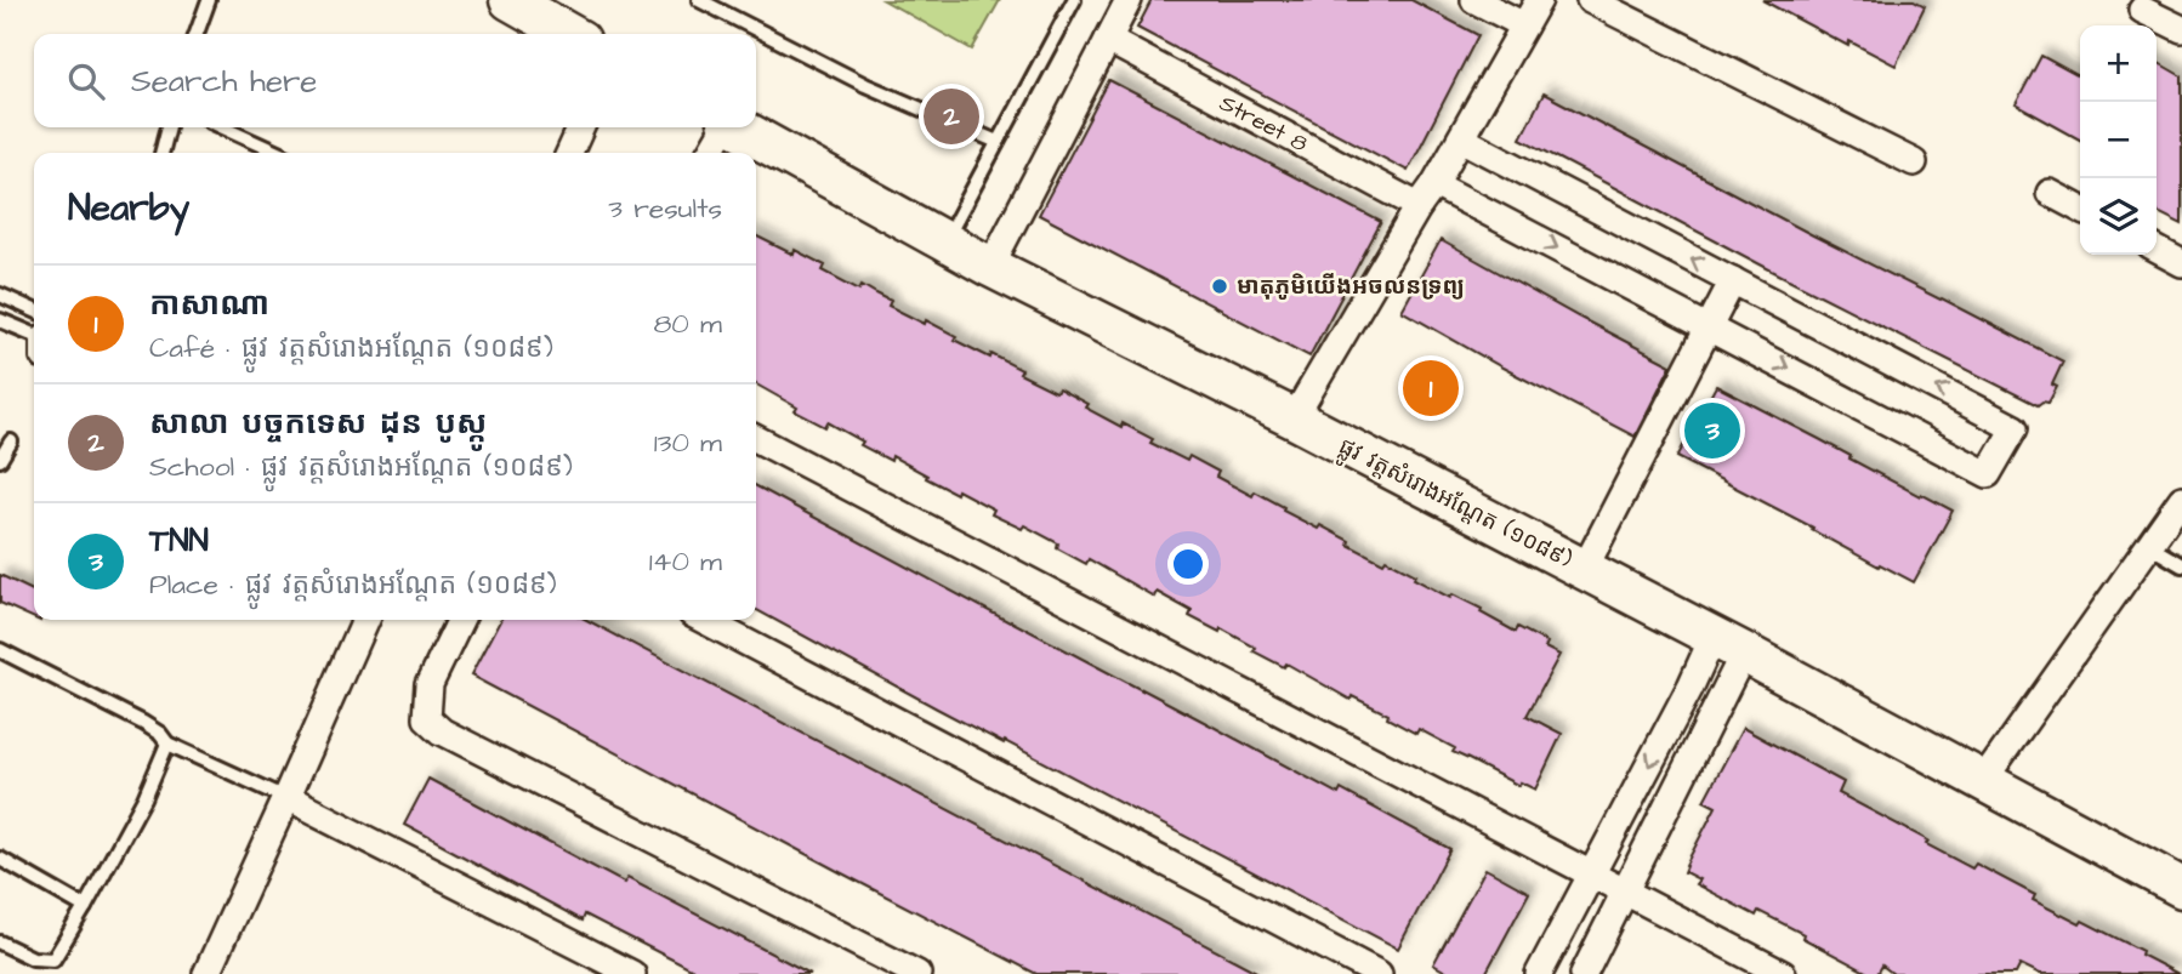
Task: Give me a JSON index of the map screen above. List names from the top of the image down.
{
  "streets": {
    "main road": ["ផ្លូវ វត្តសំរោងអណ្ដែត (១០៨៩)"],
    "street": ["Street 8"]
  },
  "places": ["មាតុភូមិយើងអចលនទ្រព្យ"],
  "page": {
    "map_buttons": ["+", "−"],
    "search": "Search here",
    "pins": ["2", "1", "3"],
    "heading": ["Nearby", "3 results"],
    "list": [
      {
        "mark": "1",
        "name": "កាសាណា",
        "note": "Café · ផ្លូវ វត្តសំរោងអណ្ដែត (១០៨៩)",
        "value": "80 m"
      },
      {
        "mark": "2",
        "name": "សាលា បច្ចកទេស ដុន បូស្កូ",
        "note": "School · ផ្លូវ វត្តសំរោងអណ្ដែត (១០៨៩)",
        "value": "130 m"
      },
      {
        "mark": "3",
        "name": "TNN",
        "note": "Place · ផ្លូវ វត្តសំរោងអណ្ដែត (១០៨៩)",
        "value": "140 m"
      }
    ]
  }
}
